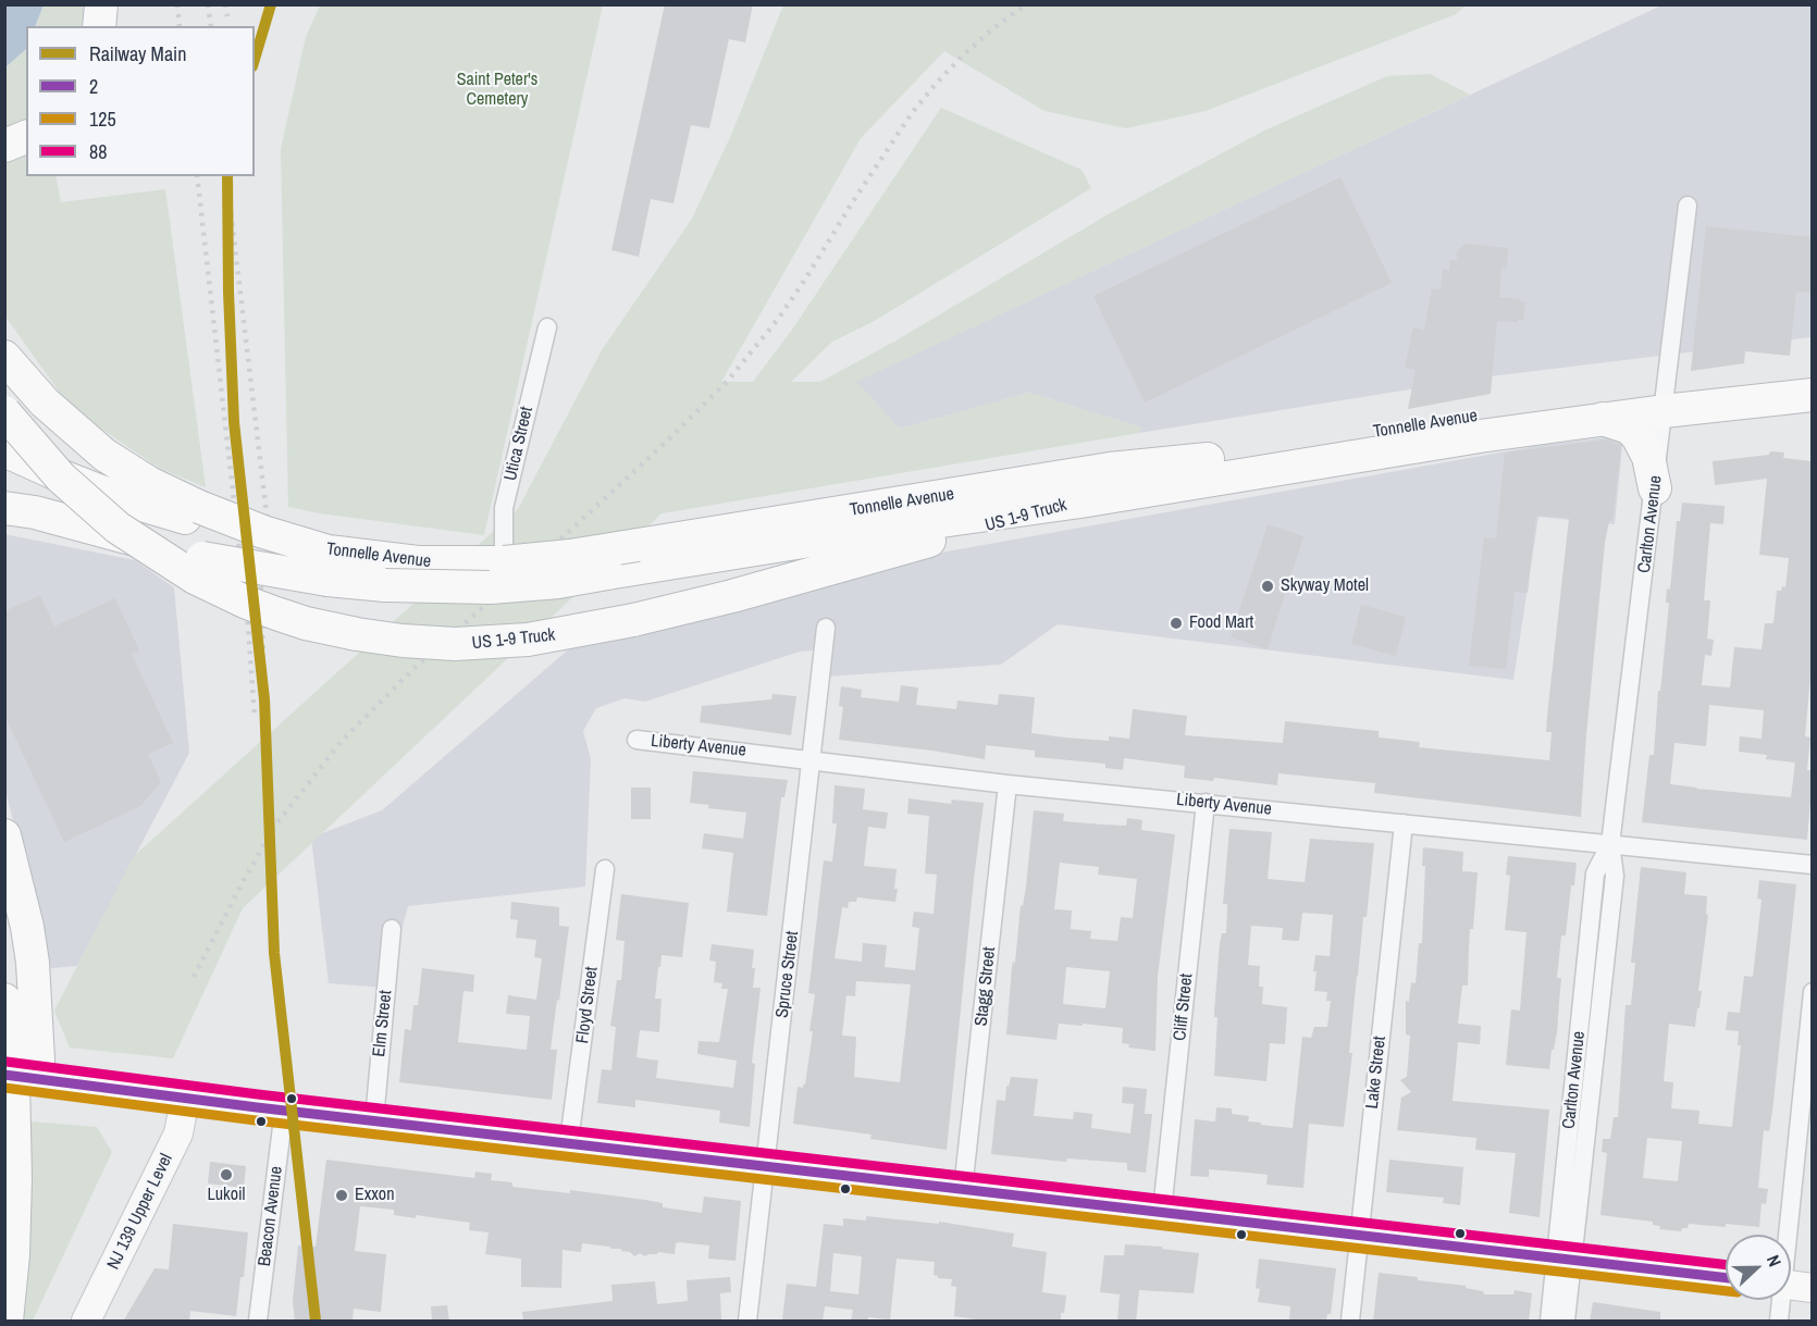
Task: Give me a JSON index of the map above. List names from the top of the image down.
{
  "streets": {
    "highway": ["Tonnelle Avenue", "US 1-9 Truck"],
    "main road": ["NJ 139 Upper Level"],
    "street": [
      "Utica Street",
      "Carlton Avenue",
      "Liberty Avenue",
      "Spruce Street",
      "Stagg Street",
      "Floyd Street",
      "Cliff Street",
      "Elm Street",
      "Lake Street",
      "Beacon Avenue"
    ]
  },
  "crossings": [
    ["Tonnelle Avenue", "Utica Street"],
    ["Tonnelle Avenue", "US 1-9 Truck"],
    ["Tonnelle Avenue", "Carlton Avenue"],
    ["Carlton Avenue", "Liberty Avenue"],
    ["Liberty Avenue", "Spruce Street"],
    ["Liberty Avenue", "Stagg Street"],
    ["Liberty Avenue", "Cliff Street"],
    ["Liberty Avenue", "Lake Street"]
  ],
  "parks": ["Saint Peter's Cemetery"],
  "places": [
    "Skyway Motel",
    "Food Mart",
    "Lukoil",
    "Exxon"
  ],
  "lines": [
    "rail line Main",
    "transit line 88",
    "transit line 2",
    "transit line 125"
  ],
  "legend": [
    "Railway Main",
    "2",
    "125",
    "88"
  ],
  "north": "right"
}
